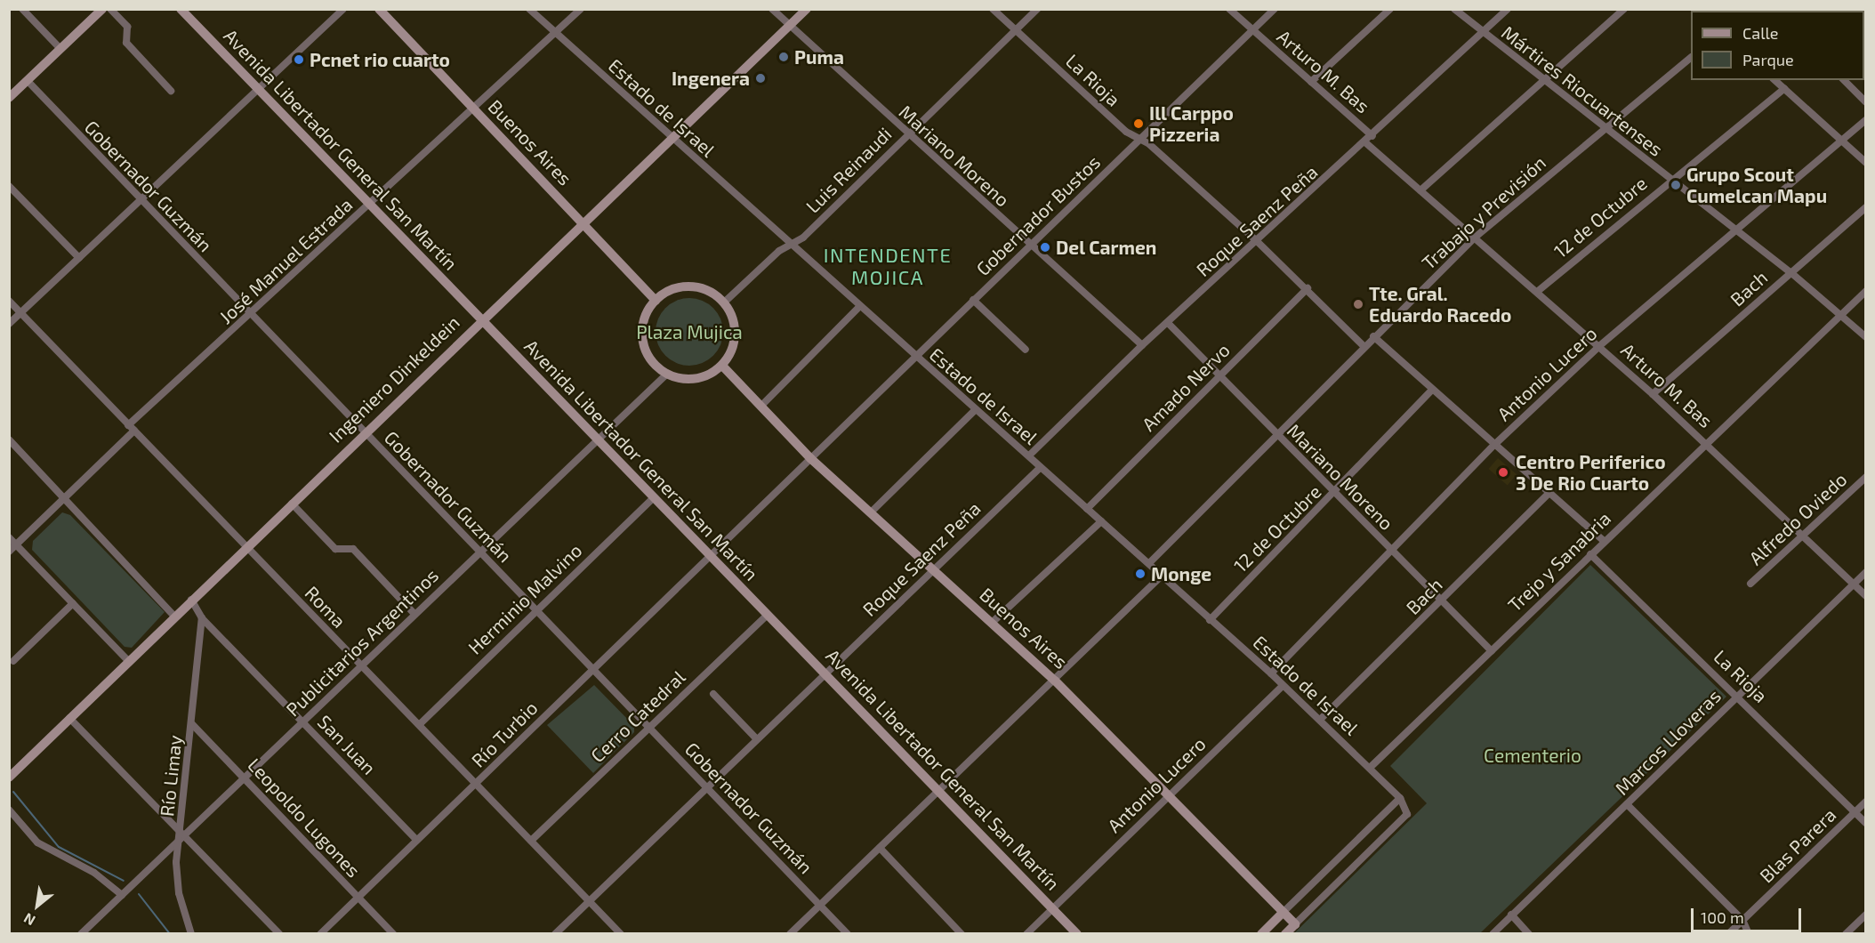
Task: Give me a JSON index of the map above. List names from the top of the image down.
{
  "streets": {
    "main road": ["Buenos Aires", "Avenida Libertador General San Martín", "Ingeniero Dinkeldein"],
    "street": [
      "Arturo M. Bas",
      "La Rioja",
      "Mártires Riocuartenses",
      "Estado de Israel",
      "Mariano Moreno",
      "Luis Reinaudi",
      "Gobernador Guzmán",
      "Trabajo y Previsión",
      "Gobernador Bustos",
      "12 de Octubre",
      "Roque Saenz Peña",
      "José Manuel Estrada",
      "Bach",
      "Antonio Lucero",
      "Amado Nervo",
      "Alfredo Oviedo",
      "Trejo y Sanabria",
      "Herminio Malvino",
      "Roma",
      "Publicitarios Argentinos",
      "Cerro Catedral",
      "Río Turbio",
      "Marcos Lloveras",
      "San Juan",
      "Río Limay",
      "Leopoldo Lugones",
      "Blas Parera"
    ]
  },
  "crossings": [
    ["Arturo M. Bas", "Trabajo y Previsión"],
    ["Arturo M. Bas", "Gobernador Bustos"],
    ["Arturo M. Bas", "12 de Octubre"],
    ["Arturo M. Bas", "Roque Saenz Peña"],
    ["Arturo M. Bas", "Bach"],
    ["Arturo M. Bas", "Antonio Lucero"],
    ["Arturo M. Bas", "Alfredo Oviedo"],
    ["Arturo M. Bas", "Trejo y Sanabria"],
    ["Arturo M. Bas", "Marcos Lloveras"],
    ["La Rioja", "Luis Reinaudi"],
    ["La Rioja", "Trabajo y Previsión"],
    ["La Rioja", "Gobernador Bustos"],
    ["La Rioja", "Roque Saenz Peña"],
    ["La Rioja", "Amado Nervo"],
    ["La Rioja", "Trejo y Sanabria"],
    ["La Rioja", "Marcos Lloveras"],
    ["La Rioja", "Blas Parera"],
    ["Mártires Riocuartenses", "Trabajo y Previsión"],
    ["Mártires Riocuartenses", "12 de Octubre"],
    ["Mártires Riocuartenses", "Roque Saenz Peña"],
    ["Mártires Riocuartenses", "Bach"],
    ["Mártires Riocuartenses", "Antonio Lucero"],
    ["Mártires Riocuartenses", "Trejo y Sanabria"],
    ["Estado de Israel", "Buenos Aires"],
    ["Estado de Israel", "Luis Reinaudi"],
    ["Estado de Israel", "Trabajo y Previsión"],
    ["Estado de Israel", "Gobernador Bustos"],
    ["Estado de Israel", "12 de Octubre"],
    ["Estado de Israel", "Roque Saenz Peña"],
    ["Estado de Israel", "José Manuel Estrada"],
    ["Estado de Israel", "Bach"],
    ["Estado de Israel", "Antonio Lucero"],
    ["Estado de Israel", "Ingeniero Dinkeldein"],
    ["Estado de Israel", "Amado Nervo"],
    ["Estado de Israel", "Trejo y Sanabria"],
    ["Buenos Aires", "Luis Reinaudi"],
    ["Buenos Aires", "Gobernador Bustos"],
    ["Buenos Aires", "Roque Saenz Peña"],
    ["Buenos Aires", "José Manuel Estrada"],
    ["Buenos Aires", "Antonio Lucero"],
    ["Buenos Aires", "Ingeniero Dinkeldein"],
    ["Buenos Aires", "Publicitarios Argentinos"],
    ["Avenida Libertador General San Martín", "Gobernador Bustos"],
    ["Avenida Libertador General San Martín", "Roque Saenz Peña"],
    ["Avenida Libertador General San Martín", "José Manuel Estrada"],
    ["Avenida Libertador General San Martín", "Antonio Lucero"],
    ["Avenida Libertador General San Martín", "Ingeniero Dinkeldein"],
    ["Avenida Libertador General San Martín", "Herminio Malvino"],
    ["Avenida Libertador General San Martín", "Publicitarios Argentinos"],
    ["Avenida Libertador General San Martín", "Cerro Catedral"],
    ["Avenida Libertador General San Martín", "Río Turbio"],
    ["Mariano Moreno", "Luis Reinaudi"],
    ["Mariano Moreno", "Trabajo y Previsión"],
    ["Mariano Moreno", "Gobernador Bustos"],
    ["Mariano Moreno", "12 de Octubre"],
    ["Mariano Moreno", "Roque Saenz Peña"],
    ["Mariano Moreno", "Bach"],
    ["Mariano Moreno", "Antonio Lucero"],
    ["Mariano Moreno", "Ingeniero Dinkeldein"],
    ["Mariano Moreno", "Amado Nervo"],
    ["Mariano Moreno", "Trejo y Sanabria"],
    ["Luis Reinaudi", "Publicitarios Argentinos"],
    ["Gobernador Guzmán", "Roque Saenz Peña"],
    ["Gobernador Guzmán", "José Manuel Estrada"],
    ["Gobernador Guzmán", "Ingeniero Dinkeldein"],
    ["Gobernador Guzmán", "Herminio Malvino"],
    ["Gobernador Guzmán", "Publicitarios Argentinos"],
    ["Gobernador Guzmán", "Cerro Catedral"],
    ["Gobernador Guzmán", "Río Turbio"],
    ["Gobernador Bustos", "Río Turbio"],
    ["Roque Saenz Peña", "Roma"],
    ["José Manuel Estrada", "Roma"],
    ["Ingeniero Dinkeldein", "Roma"],
    ["Ingeniero Dinkeldein", "San Juan"],
    ["Herminio Malvino", "Roma"],
    ["Roma", "Publicitarios Argentinos"],
    ["Roma", "Cerro Catedral"],
    ["Roma", "Río Turbio"],
    ["Publicitarios Argentinos", "San Juan"],
    ["Publicitarios Argentinos", "Río Limay"],
    ["Publicitarios Argentinos", "Leopoldo Lugones"],
    ["Río Turbio", "San Juan"],
    ["Río Turbio", "Leopoldo Lugones"],
    ["San Juan", "Río Limay"],
    ["Río Limay", "Leopoldo Lugones"]
  ],
  "districts": ["INTENDENTE MOJICA"],
  "parks": ["Plaza Mujica", "Cementerio"],
  "places": [
    "Puma",
    "Pcnet rio cuarto",
    "Ingenera",
    "Ill Carppo Pizzeria",
    "Grupo Scout Cumelcan Mapu",
    "Del Carmen",
    "Tte. Gral. Eduardo Racedo",
    "Centro Periferico 3 De Rio Cuarto",
    "Monge"
  ],
  "legend": ["Calle", "Parque"],
  "scale_bar": "100 m",
  "north": "bottom left"
}
